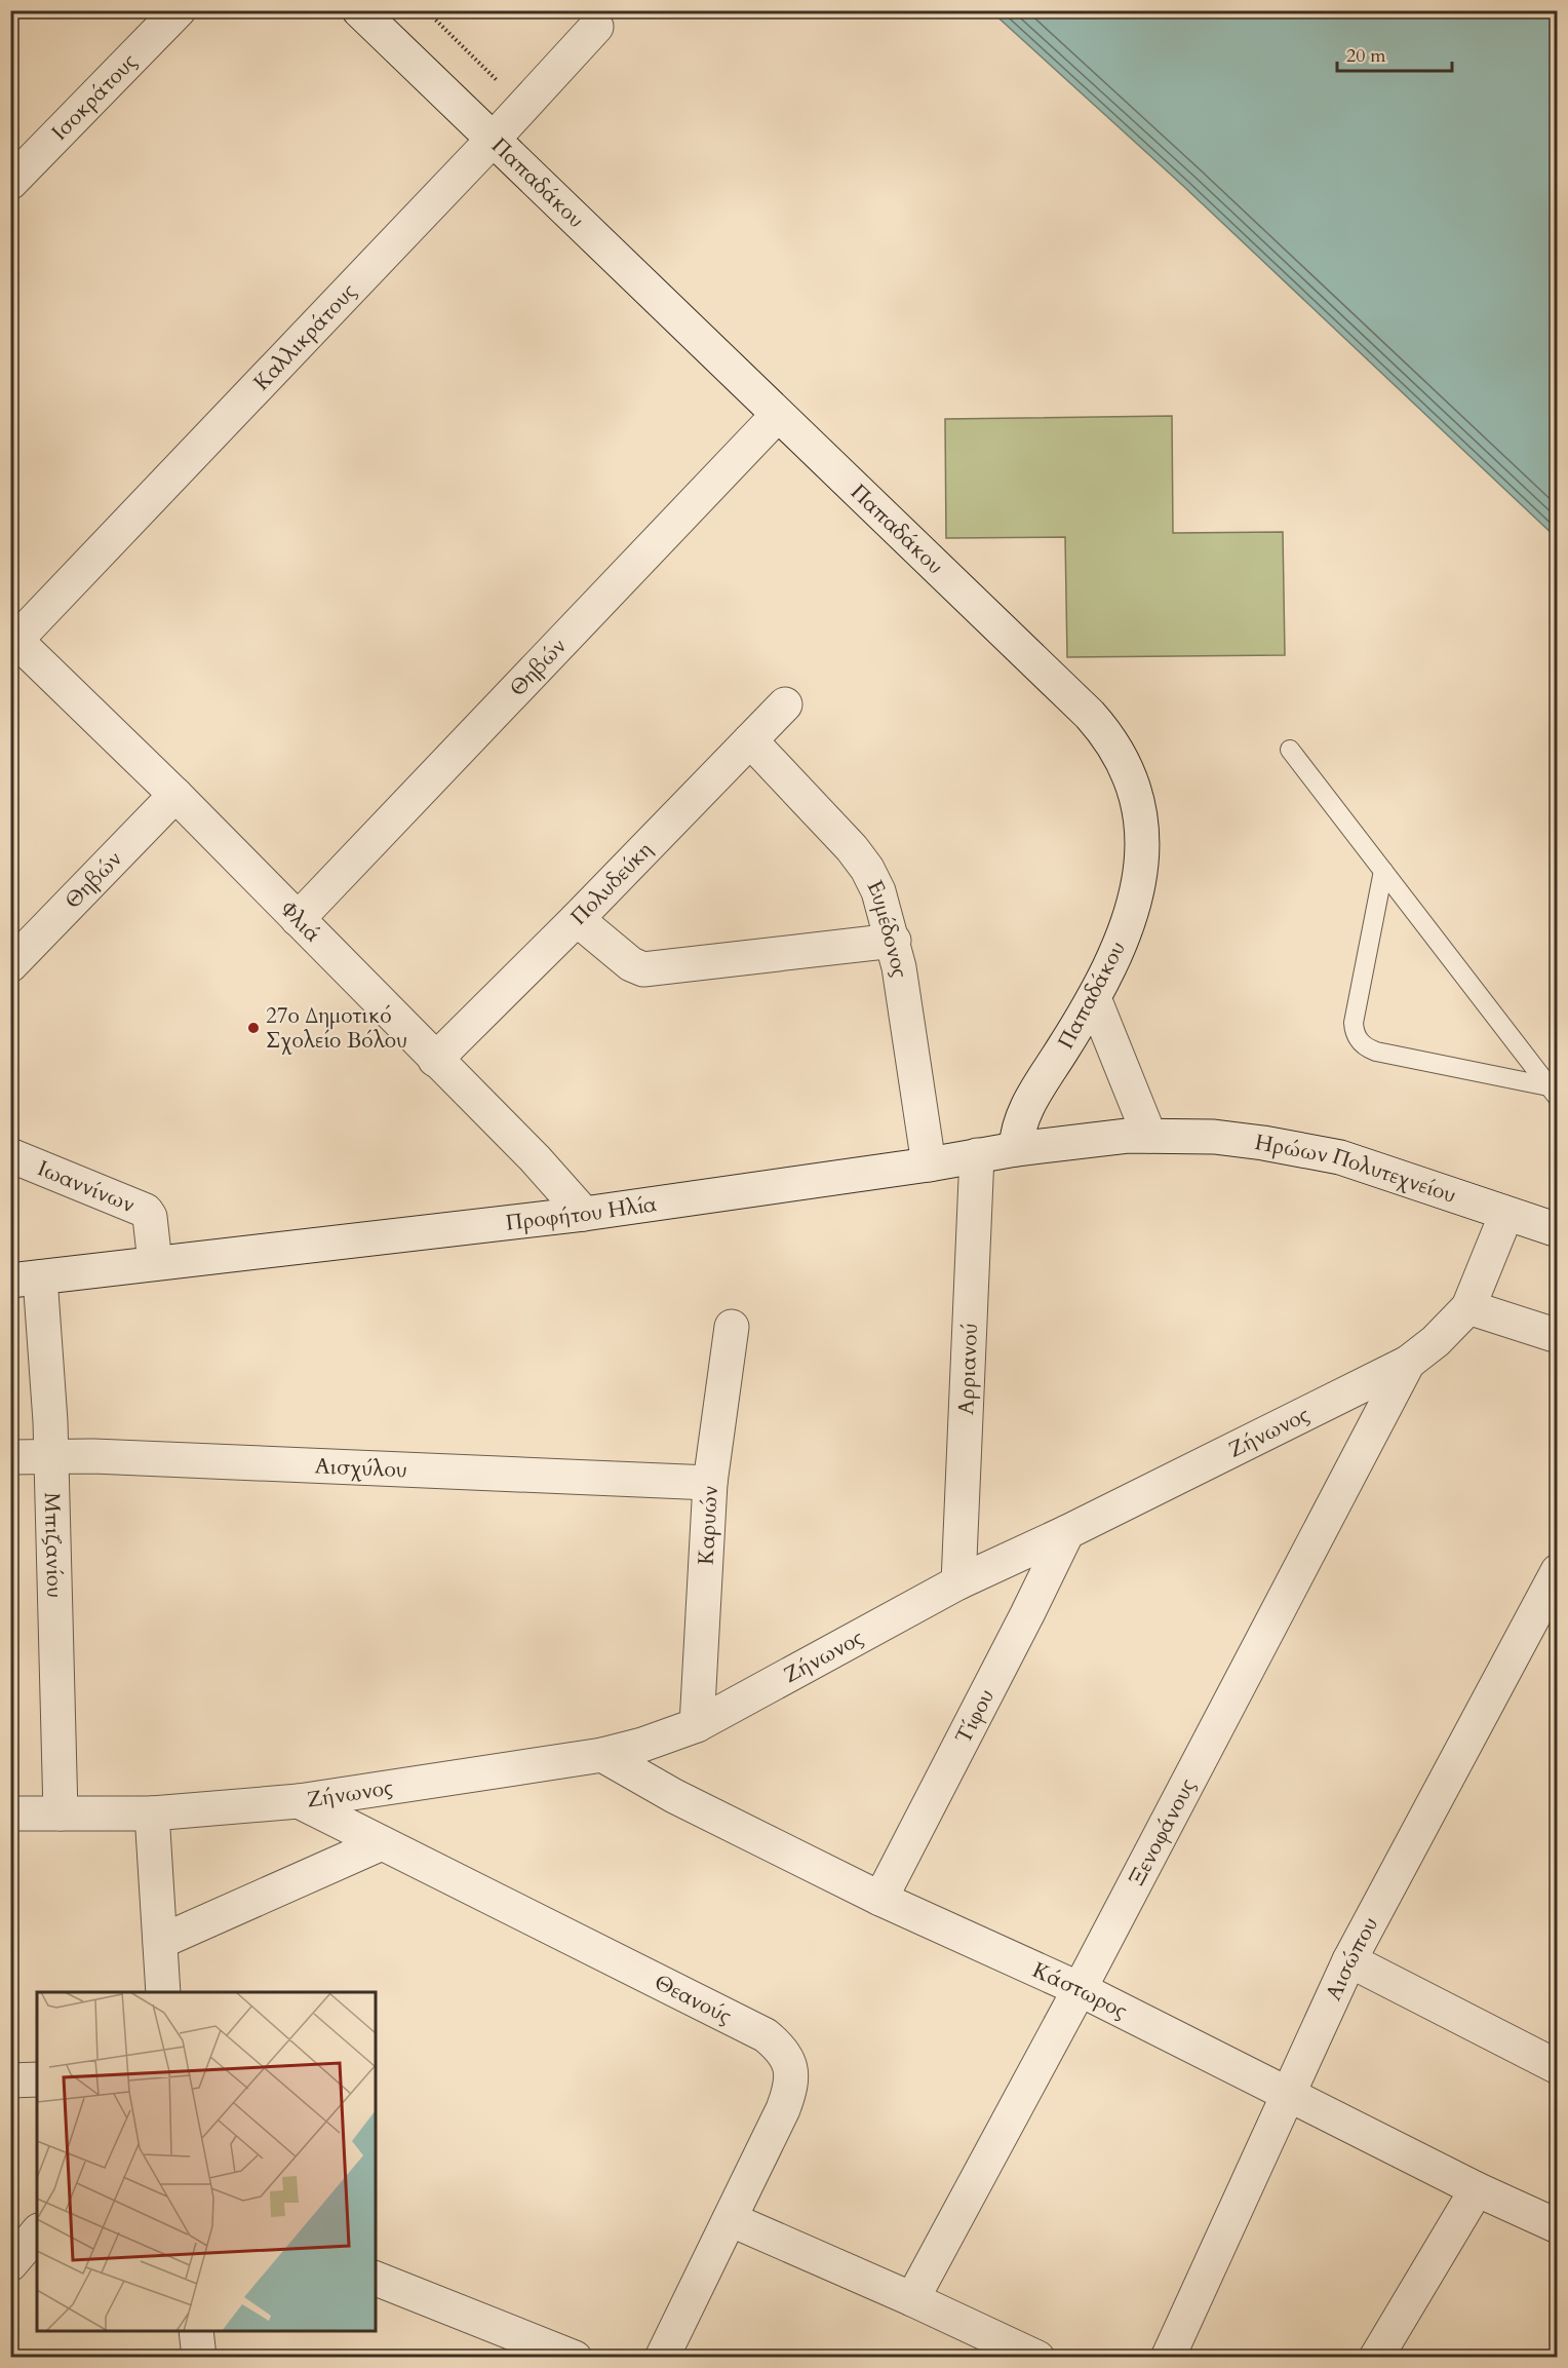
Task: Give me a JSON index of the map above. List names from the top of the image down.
{
  "streets": {
    "street": [
      "Ισοκράτους",
      "Παπαδάκου",
      "Καλλικράτους",
      "Θηβών",
      "Πολυδεύκη",
      "Φλιά",
      "Ευμέδονος",
      "Ηρώων Πολυτεχνείου",
      "Ιωαννίνων",
      "Προφήτου Ηλία",
      "Αρριανού",
      "Ζήνωνος",
      "Αισχύλου",
      "Καρυών",
      "Μπιζανίου",
      "Τίφου",
      "Ξενοφάνους",
      "Αισώπου",
      "Κάστωρος",
      "Θεανούς"
    ]
  },
  "crossings": [
    ["Παπαδάκου", "Καλλικράτους"],
    ["Παπαδάκου", "Θηβών"],
    ["Παπαδάκου", "Προφήτου Ηλία"],
    ["Καλλικράτους", "Φλιά"],
    ["Θηβών", "Φλιά"],
    ["Πολυδεύκη", "Φλιά"],
    ["Πολυδεύκη", "Ευμέδονος"],
    ["Φλιά", "Προφήτου Ηλία"],
    ["Ευμέδονος", "Προφήτου Ηλία"],
    ["Ηρώων Πολυτεχνείου", "Προφήτου Ηλία"],
    ["Ηρώων Πολυτεχνείου", "Ζήνωνος"],
    ["Ιωαννίνων", "Προφήτου Ηλία"],
    ["Προφήτου Ηλία", "Αρριανού"],
    ["Προφήτου Ηλία", "Μπιζανίου"],
    ["Αρριανού", "Ζήνωνος"],
    ["Ζήνωνος", "Καρυών"],
    ["Ζήνωνος", "Μπιζανίου"],
    ["Ζήνωνος", "Τίφου"],
    ["Ζήνωνος", "Ξενοφάνους"],
    ["Ζήνωνος", "Κάστωρος"],
    ["Ζήνωνος", "Θεανούς"],
    ["Αισχύλου", "Καρυών"],
    ["Αισχύλου", "Μπιζανίου"],
    ["Τίφου", "Κάστωρος"],
    ["Ξενοφάνους", "Κάστωρος"],
    ["Αισώπου", "Κάστωρος"]
  ],
  "places": ["27ο Δημοτικό Σχολείο Βόλου"],
  "scale_bar": "20 m"
}
